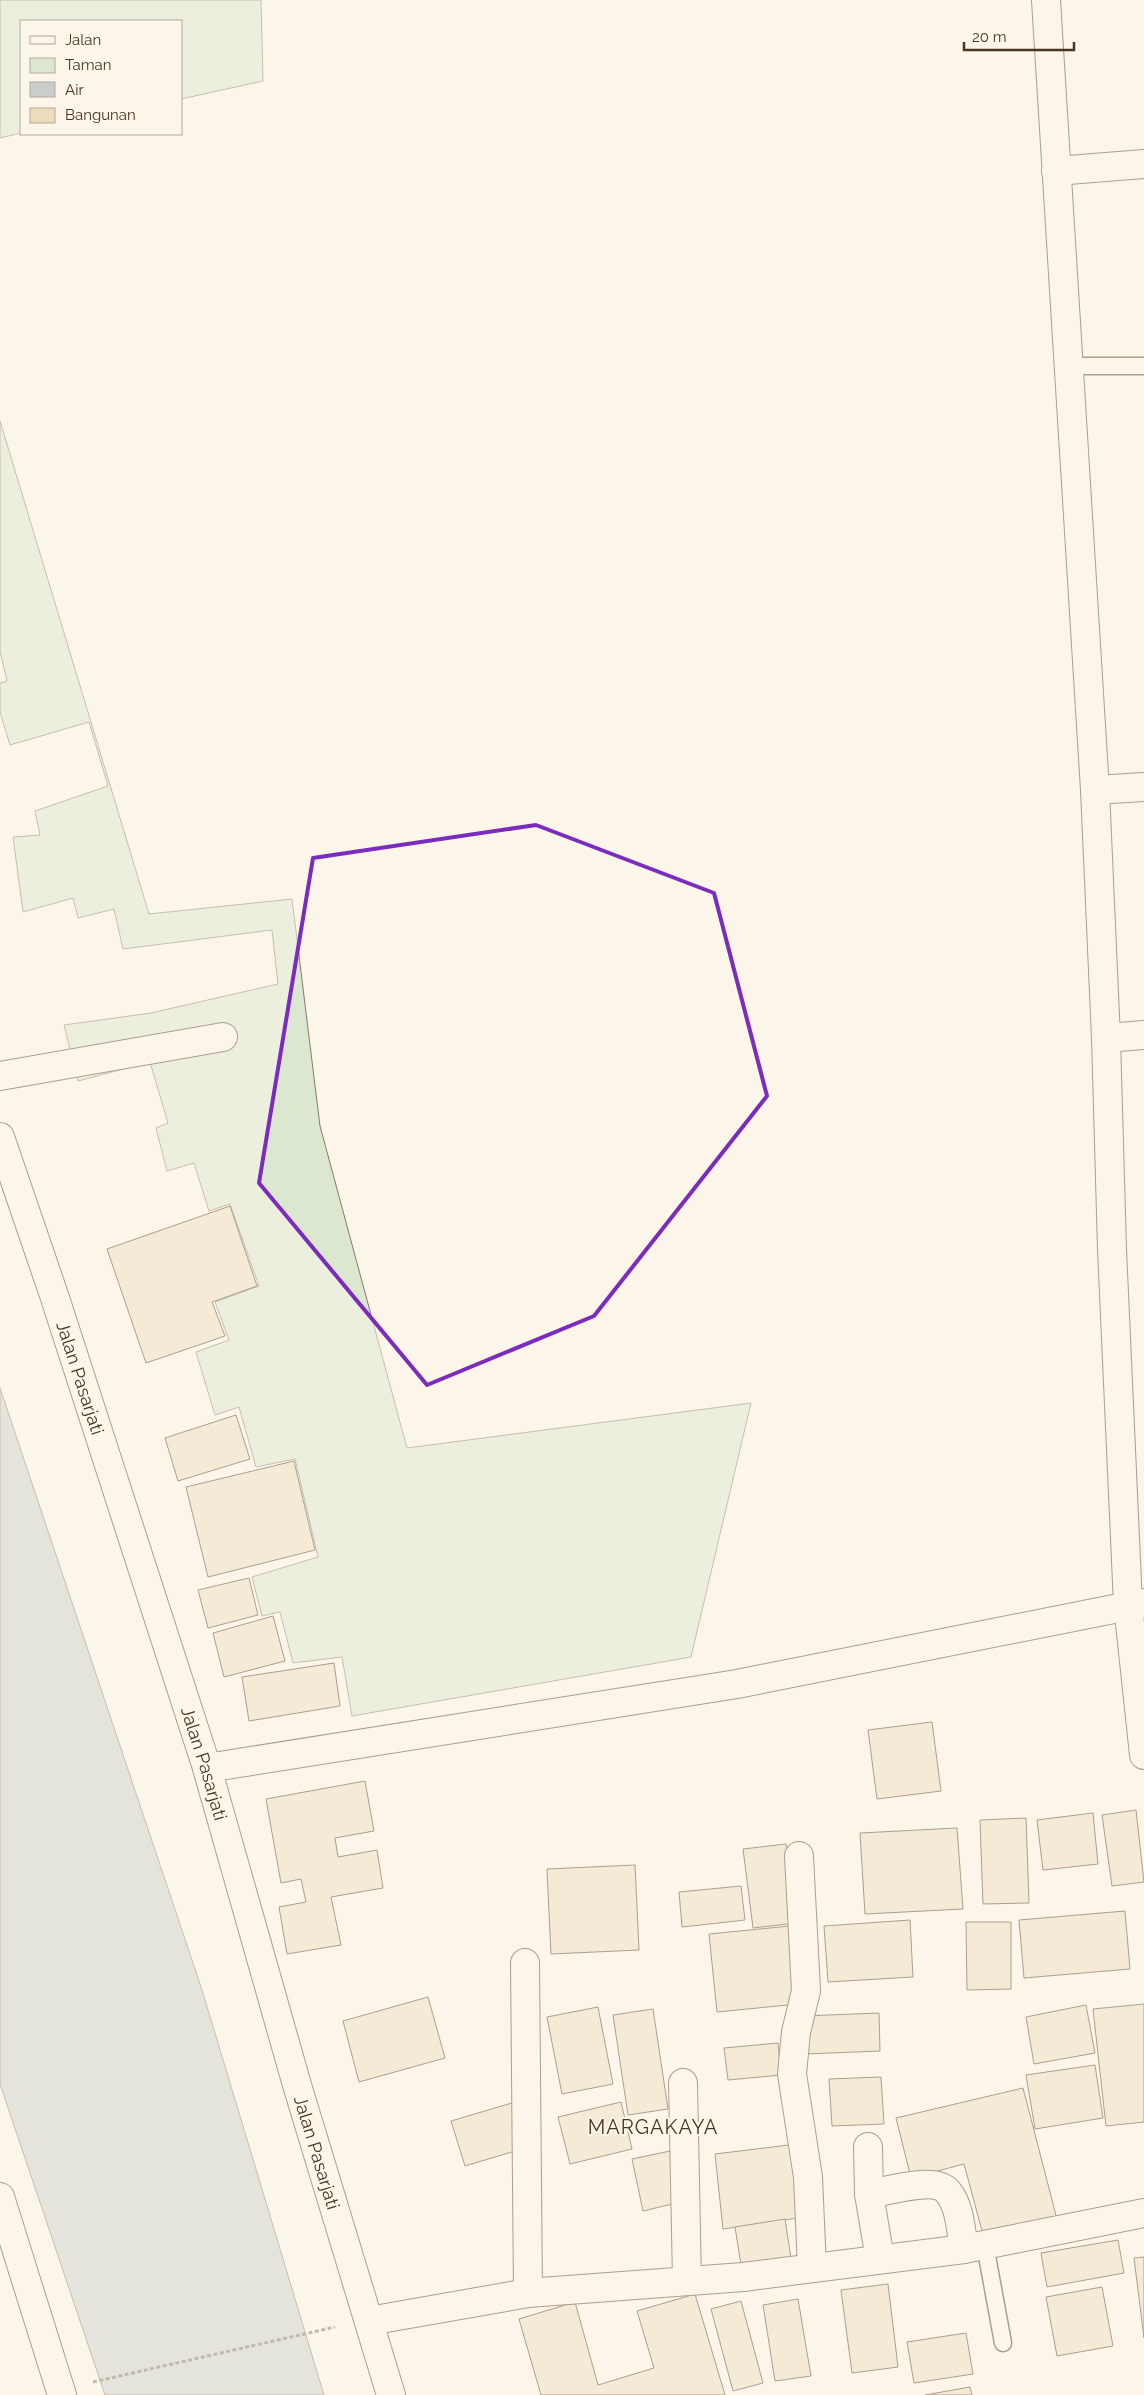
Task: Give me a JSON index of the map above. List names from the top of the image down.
{
  "streets": {
    "street": ["Jalan Pasarjati"]
  },
  "districts": ["MARGAKAYA"],
  "legend": [
    "Jalan",
    "Taman",
    "Air",
    "Bangunan"
  ],
  "scale_bar": "20 m"
}
